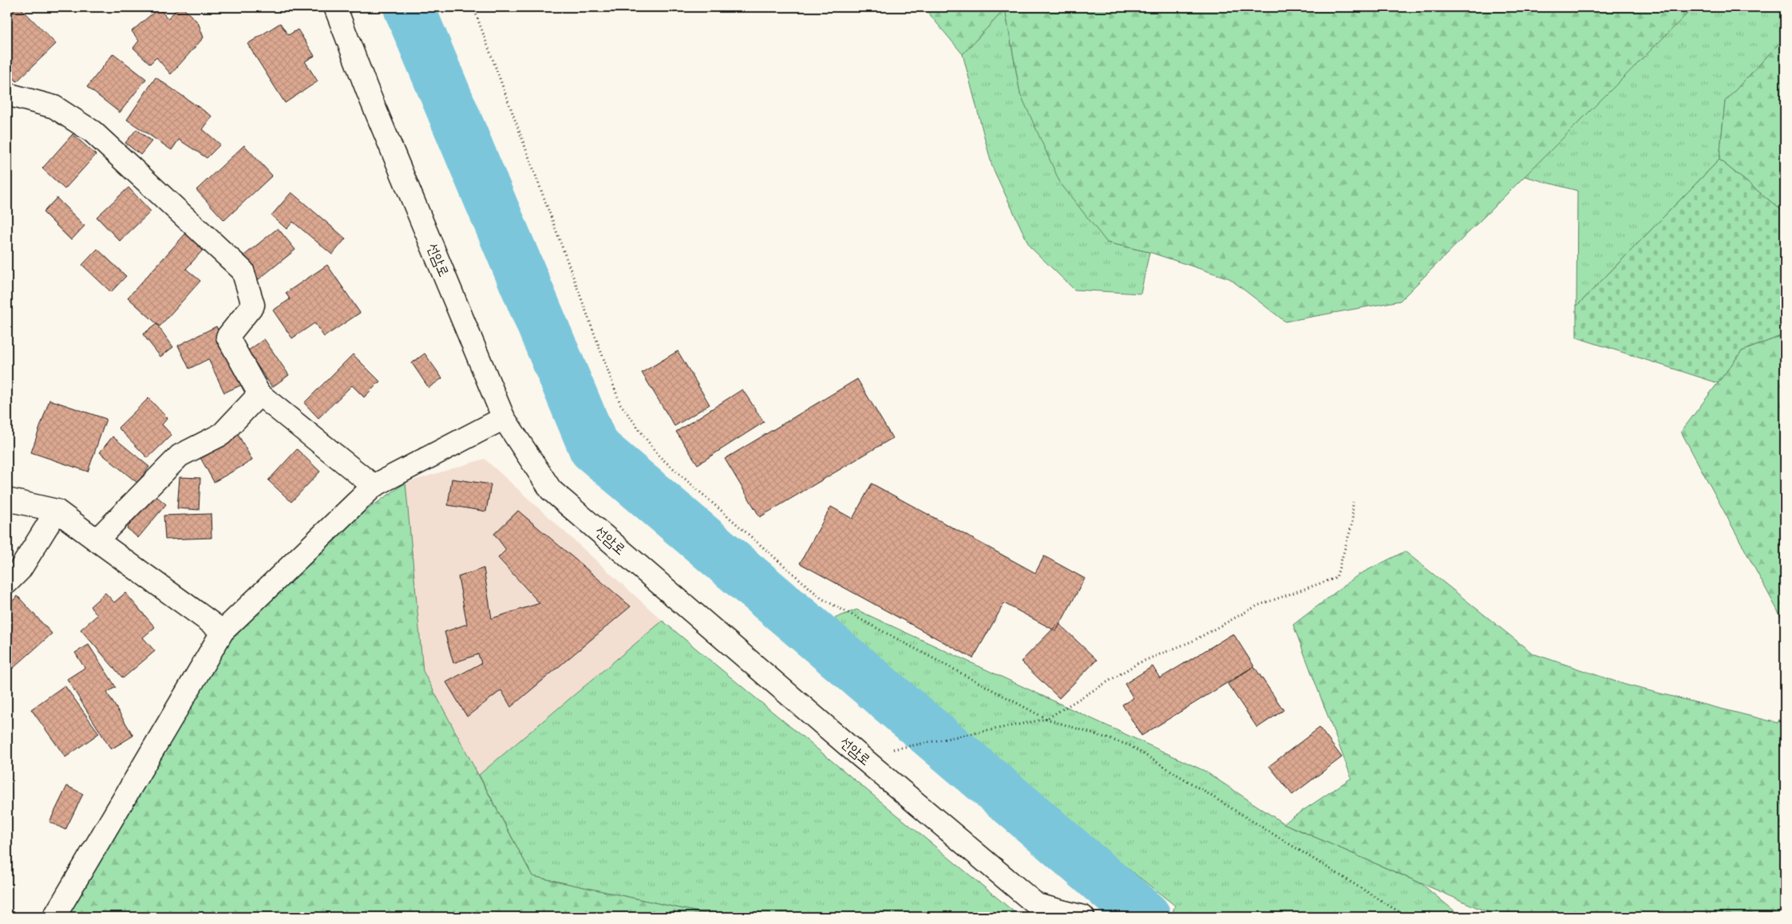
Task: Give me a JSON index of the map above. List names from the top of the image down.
{
  "streets": {
    "street": ["선암로"]
  }
}
